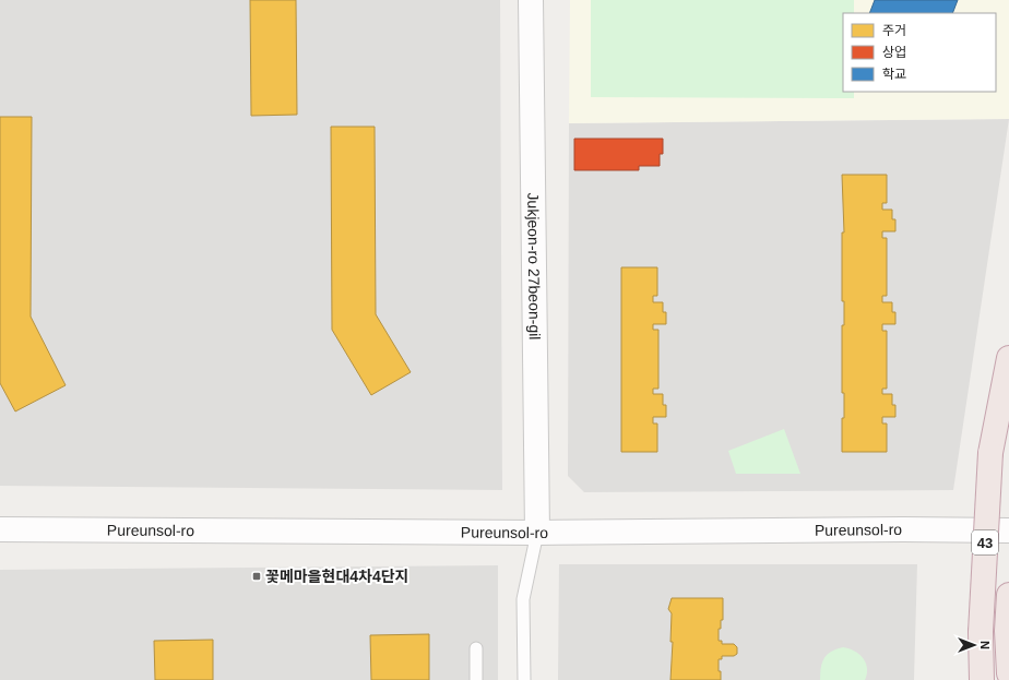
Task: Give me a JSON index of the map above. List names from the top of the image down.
{
  "streets": {
    "highway": ["43"],
    "street": ["Jukjeon-ro 27beon-gil", "Pureunsol-ro"]
  },
  "crossings": [
    ["Jukjeon-ro 27beon-gil", "Pureunsol-ro"]
  ],
  "places": {
    "transit": ["꽃메마을현대4차4단지"]
  },
  "legend": ["주거", "상업", "학교"],
  "north": "right"
}
